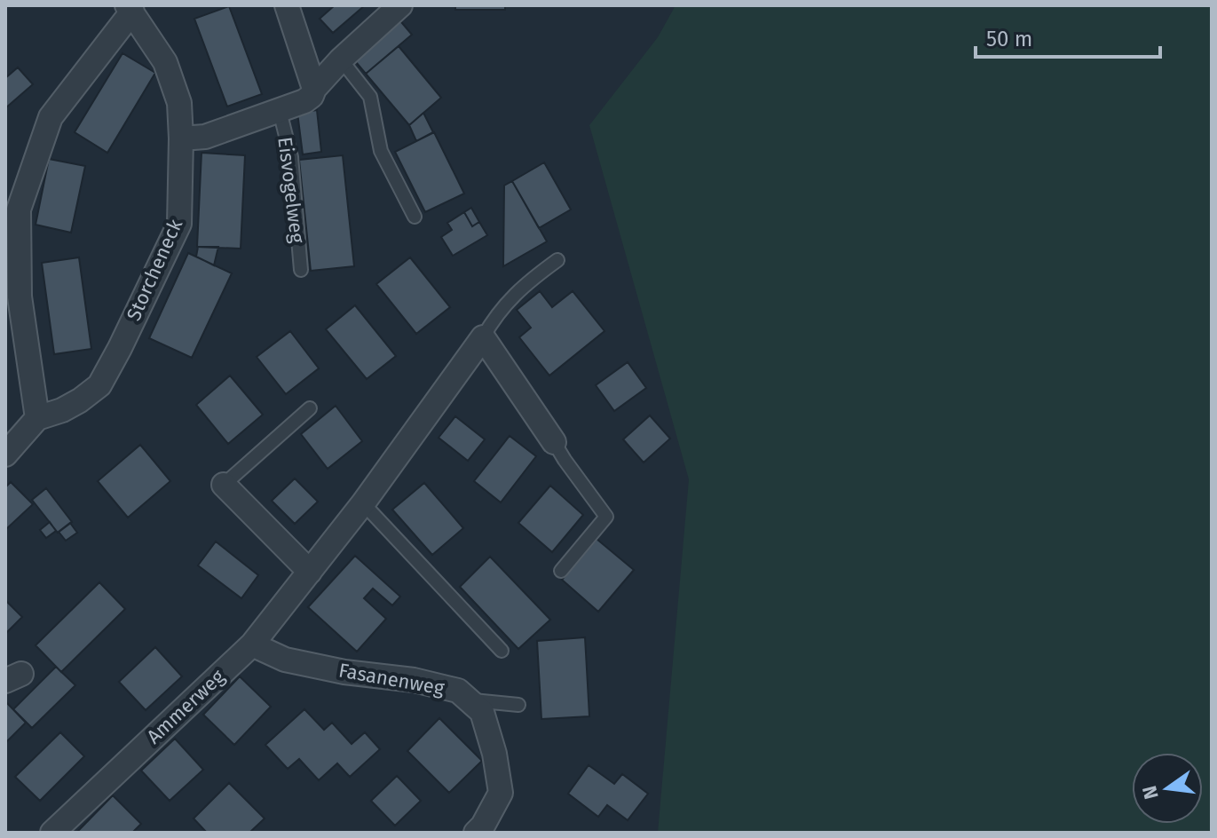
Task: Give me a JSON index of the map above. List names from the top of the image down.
{
  "streets": {
    "street": [
      "Eisvogelweg",
      "Storcheneck",
      "Fasanenweg",
      "Ammerweg"
    ]
  },
  "crossings": [
    ["Eisvogelweg", "Storcheneck"],
    ["Fasanenweg", "Ammerweg"]
  ],
  "scale_bar": "50 m",
  "north": "left"
}
